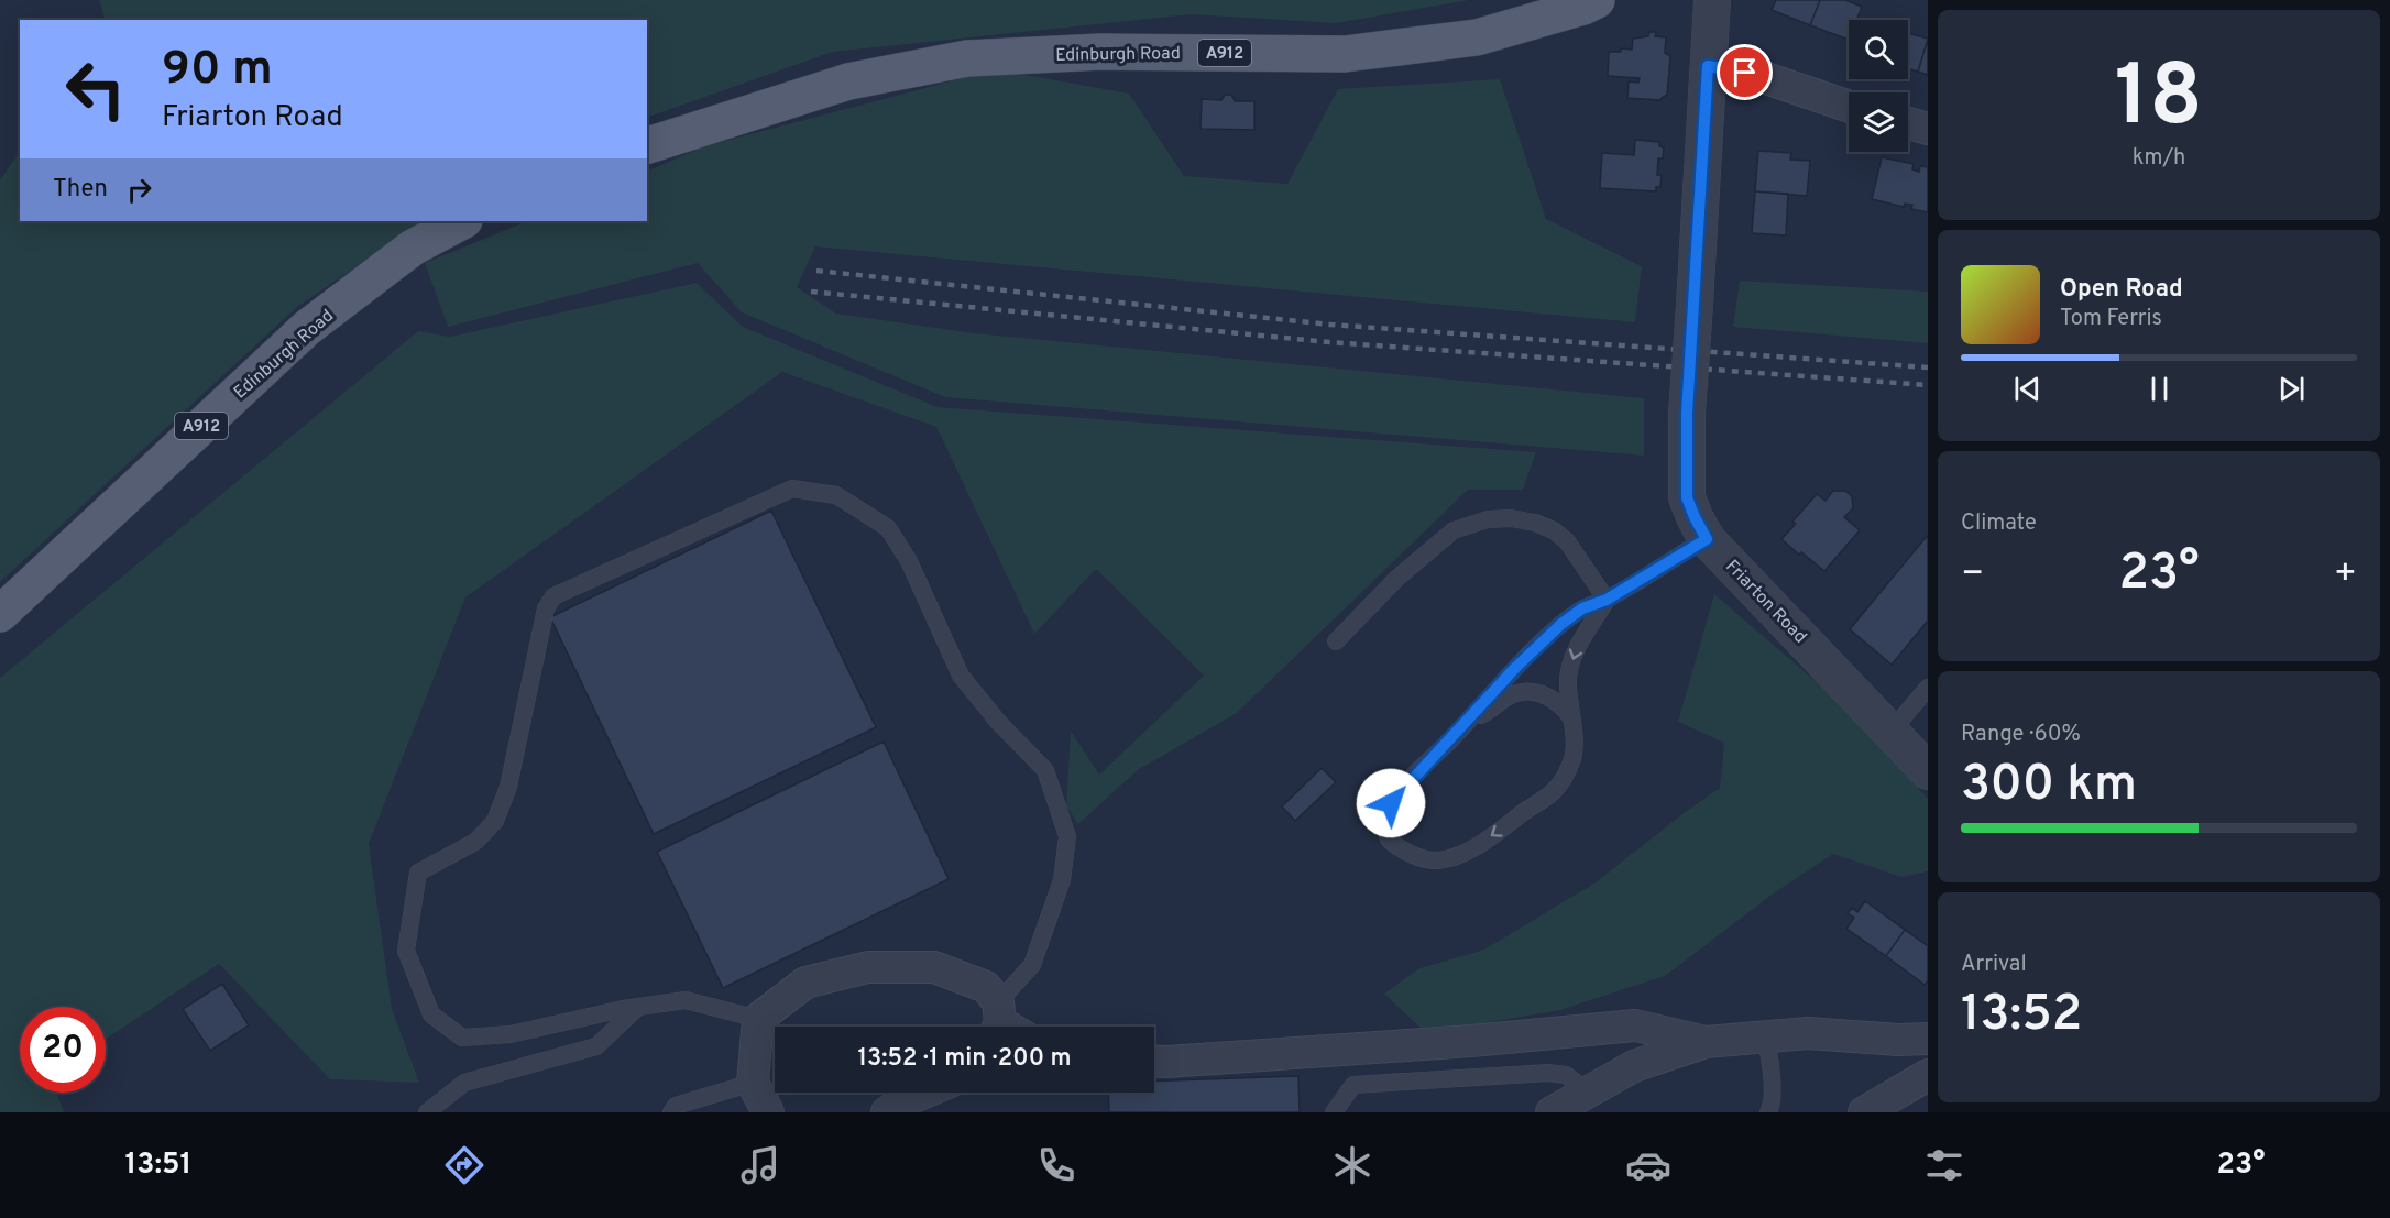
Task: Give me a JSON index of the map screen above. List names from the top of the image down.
{
  "streets": {
    "main road": ["Edinburgh Road", "A912"],
    "street": ["Friarton Road"]
  },
  "page": {
    "tile": [
      ["18", "km/h"],
      "Climate",
      ["Range · 60%", "300 km"],
      ["Arrival", "13:52"]
    ],
    "turn": ["90 m", "Friarton Road"],
    "then": "Then",
    "song": ["Open Road", "Tom Ferris"],
    "heat": ["−", "23°", "+"],
    "limit": "20",
    "trip": "13:52 · 1 min · 200 m",
    "tabs": ["13:51", "23°"]
  }
}
